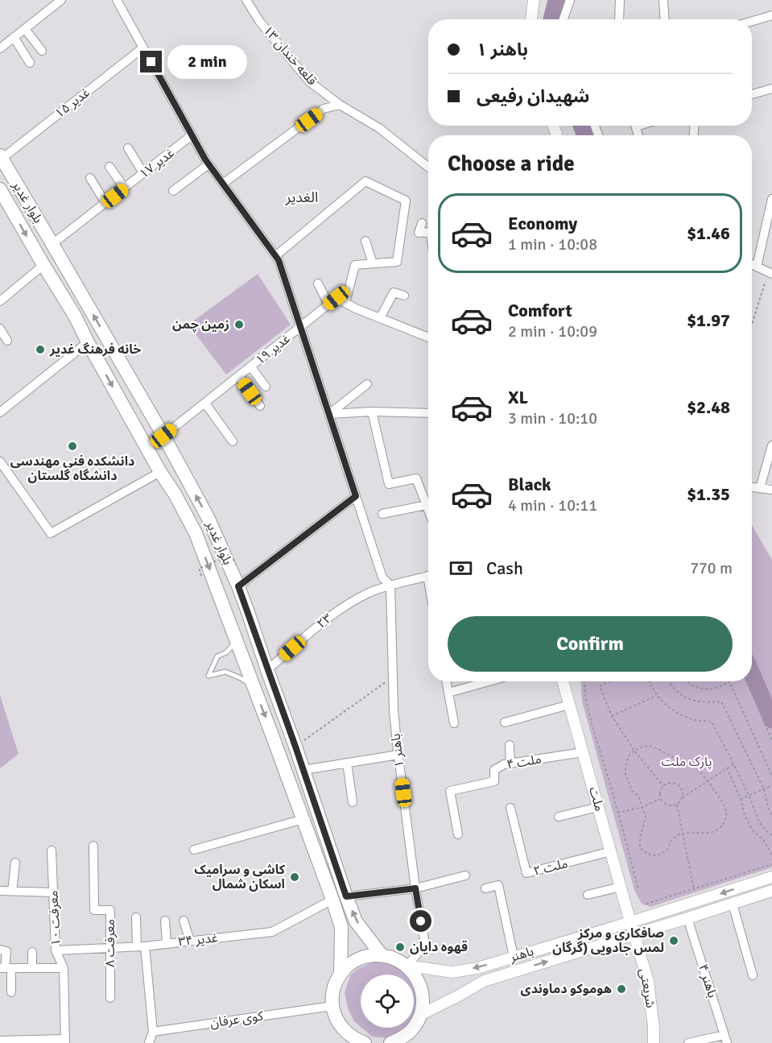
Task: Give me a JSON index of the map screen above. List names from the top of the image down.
{
  "streets": {
    "main road": [
      "بلوار غدیر",
      "ملت",
      "باهنر",
      "شریعتی"
    ],
    "street": [
      "۱۳ قلعه خندان",
      "۱۵ غدیر",
      "۱۷ غدیر",
      "۱۹ غدیر",
      "۲۳",
      "باهنر ۱",
      "۴ ملت",
      "۲ ملت",
      "معرفت ۱۰",
      "۳۴ غدیر",
      "معرفت ۸",
      "۴ باهنر",
      "کوی عرفان"
    ]
  },
  "crossings": [
    ["۱۵ غدیر", "بلوار غدیر"],
    ["۱۷ غدیر", "بلوار غدیر"],
    ["بلوار غدیر", "۱۹ غدیر"],
    ["بلوار غدیر", "۲۳"],
    ["بلوار غدیر", "۳۴ غدیر"],
    ["۲۳", "باهنر ۱"],
    ["باهنر ۱", "باهنر"],
    ["۴ ملت", "ملت"],
    ["ملت", "۲ ملت"],
    ["ملت", "باهنر"],
    ["ملت", "شریعتی"],
    ["معرفت ۱۰", "۳۴ غدیر"],
    ["۳۴ غدیر", "معرفت ۸"],
    ["باهنر", "۴ باهنر"],
    ["باهنر", "شریعتی"]
  ],
  "districts": ["الغدیر"],
  "parks": ["پارک ملت"],
  "places": [
    "زمین چمن",
    "خانه فرهنگ غدیر",
    "دانشکده فنی مهندسی دانشگاه گلستان",
    "کاشی و سرامیک اسکان شمال",
    "صافکاری و مرکز لمس جادویی (گرگان",
    "قهوه دایان",
    "هوموکو دماوندی"
  ],
  "page": {
    "banner": ["باهنر ۱", "شهیدان رفیعی"],
    "bubble": "2 min",
    "heading": "Choose a ride",
    "list": [
      {
        "name": "Economy",
        "note": "1 min · 10:08",
        "value": "$1.46"
      },
      {
        "name": "Comfort",
        "note": "2 min · 10:09",
        "value": "$1.97"
      },
      {
        "name": "XL",
        "note": "3 min · 10:10",
        "value": "$2.48"
      },
      {
        "name": "Black",
        "note": "4 min · 10:11",
        "value": "$1.35"
      }
    ],
    "pay": ["Cash", "770 m"],
    "buttons": "Confirm"
  }
}
